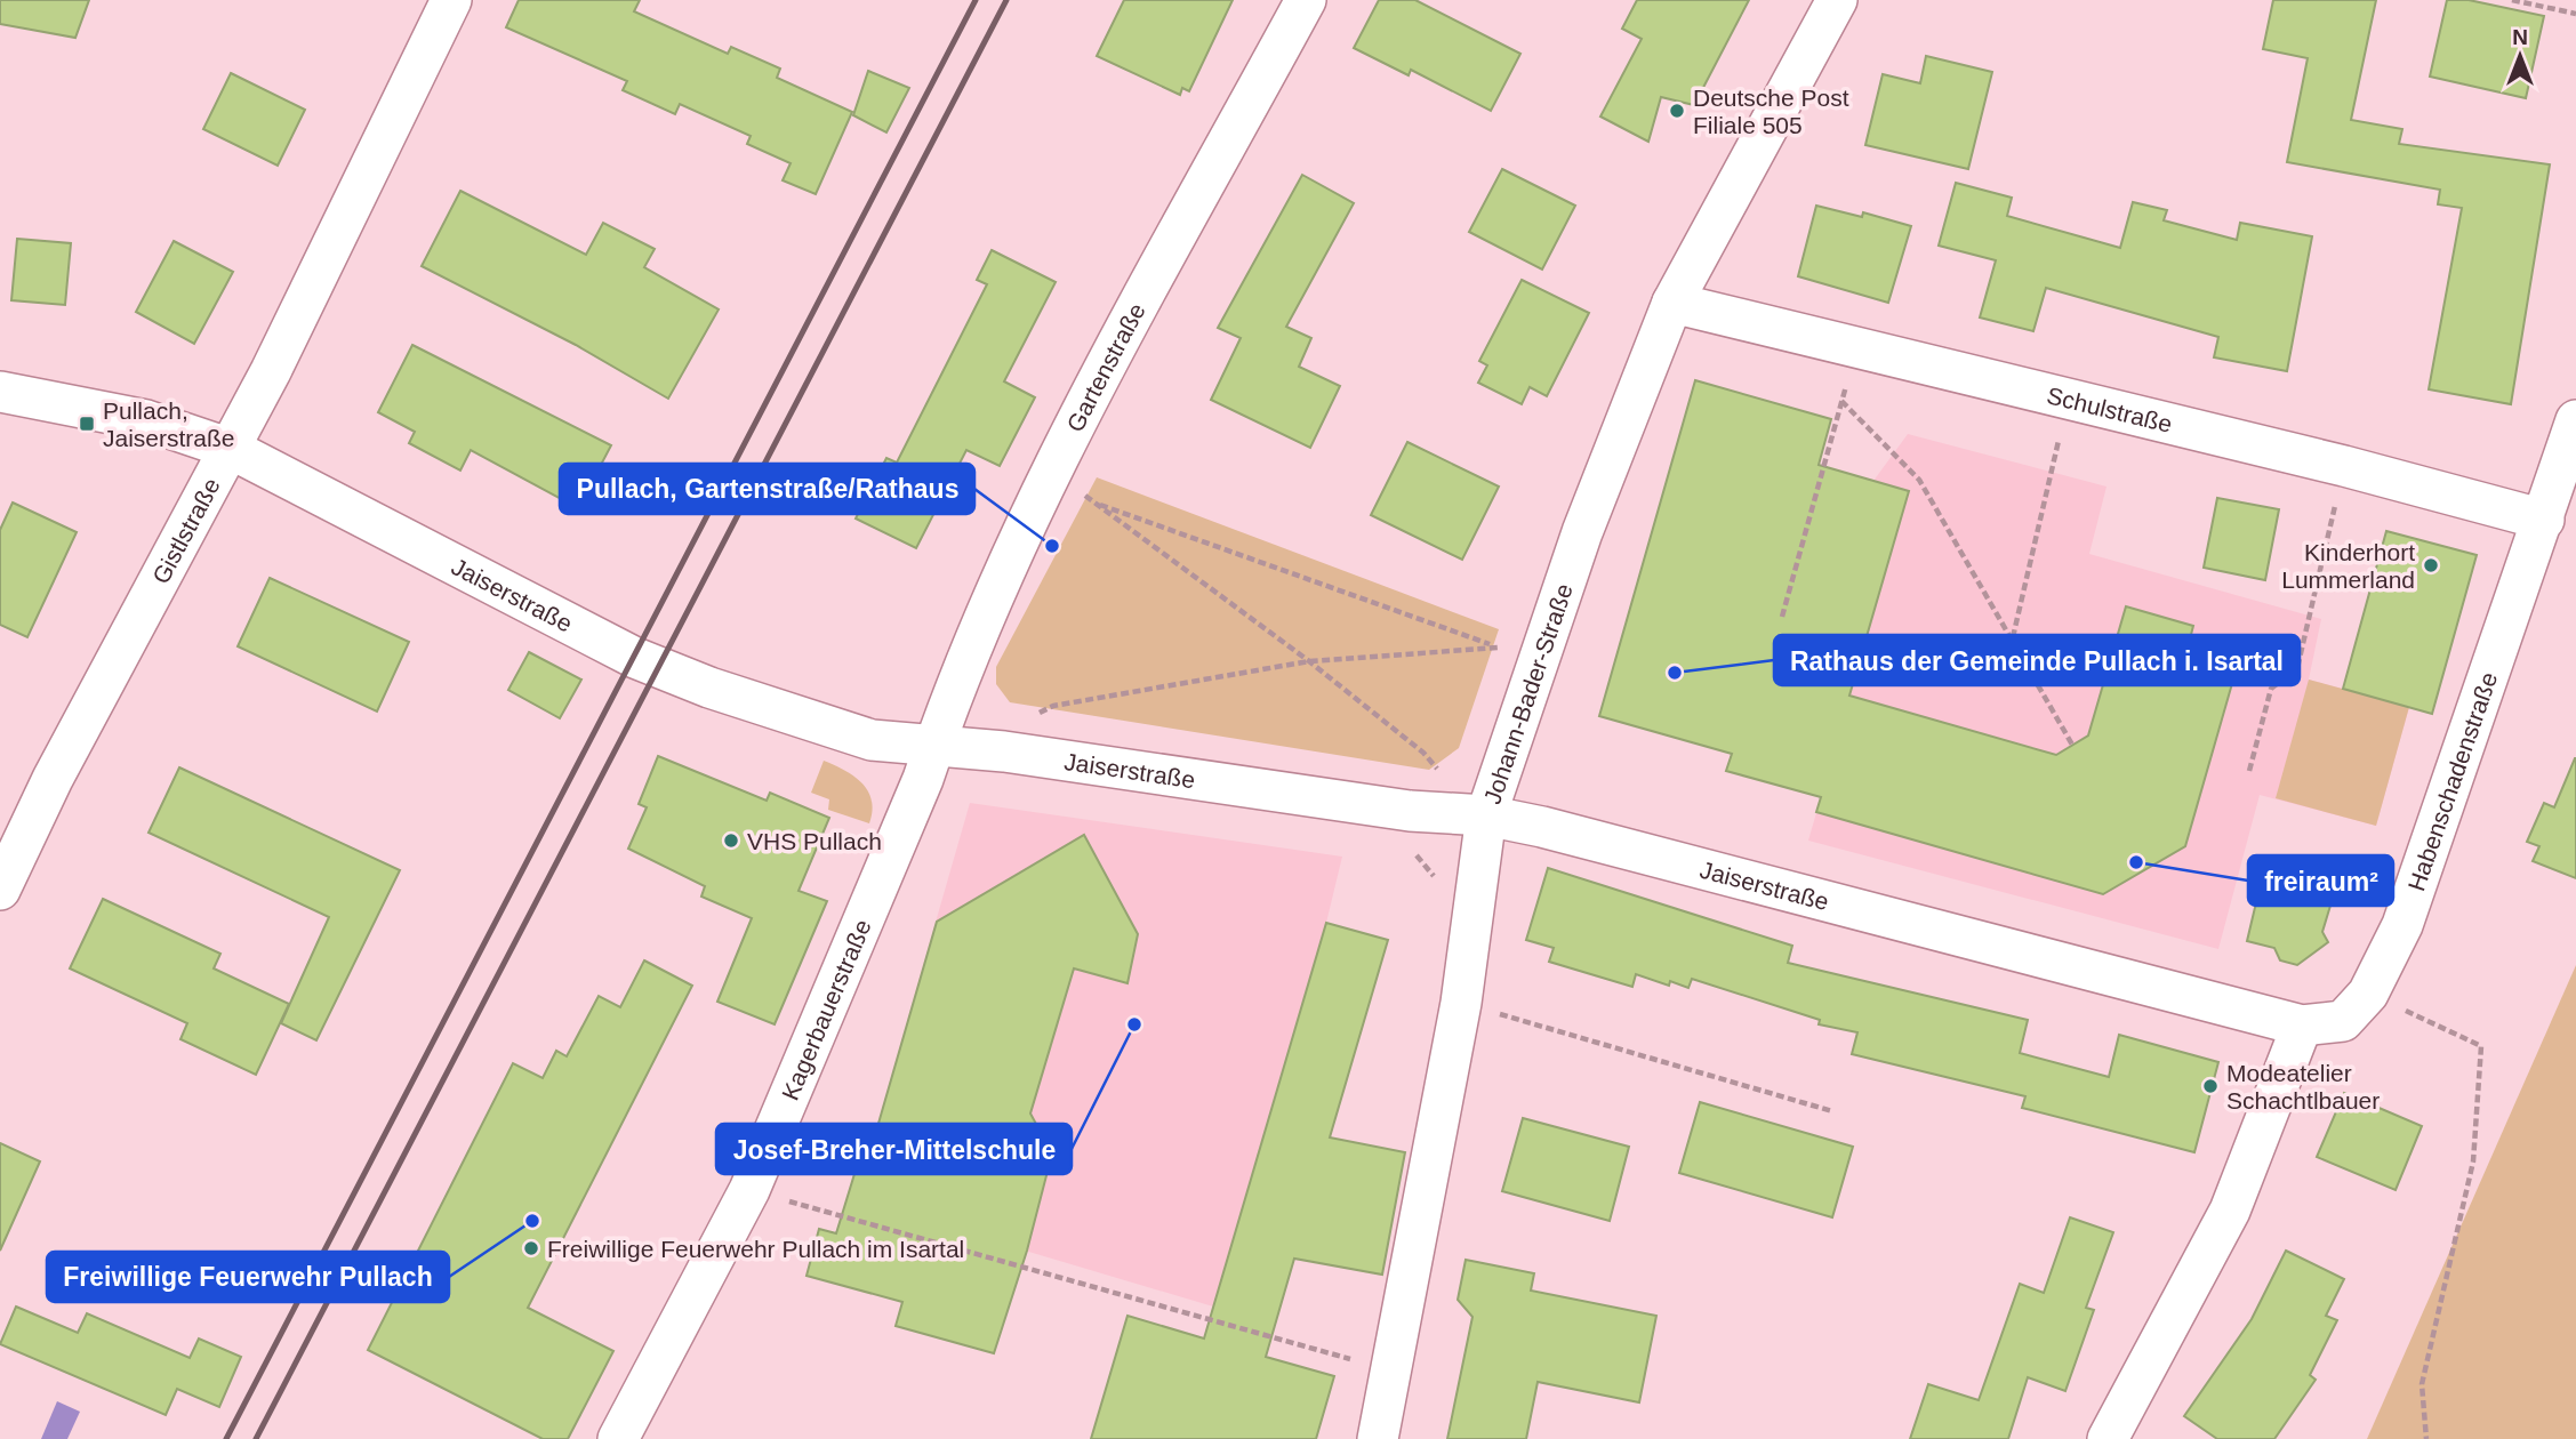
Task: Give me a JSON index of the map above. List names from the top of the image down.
{
  "streets": {
    "street": [
      "Gartenstraße",
      "Schulstraße",
      "Gistlstraße",
      "Jaiserstraße",
      "Johann-Bader-Straße",
      "Habenschadenstraße",
      "Kagerbauerstraße"
    ]
  },
  "crossings": [
    ["Gartenstraße", "Jaiserstraße"],
    ["Gartenstraße", "Kagerbauerstraße"],
    ["Schulstraße", "Johann-Bader-Straße"],
    ["Schulstraße", "Habenschadenstraße"],
    ["Gistlstraße", "Jaiserstraße"],
    ["Jaiserstraße", "Johann-Bader-Straße"],
    ["Jaiserstraße", "Habenschadenstraße"],
    ["Jaiserstraße", "Kagerbauerstraße"]
  ],
  "places": {
    "other": [
      "Deutsche Post Filiale 505",
      "Pullach, Gartenstraße/Rathaus",
      "Kinderhort Lummerland",
      "Rathaus der Gemeinde Pullach i. Isartal",
      "VHS Pullach",
      "freiraum²",
      "Josef-Breher-Mittelschule",
      "Modeatelier Schachtlbauer",
      "Freiwillige Feuerwehr Pullach",
      "Freiwillige Feuerwehr Pullach im Isartal"
    ],
    "transit": ["Pullach, Jaiserstraße"]
  },
  "north": "top"
}
